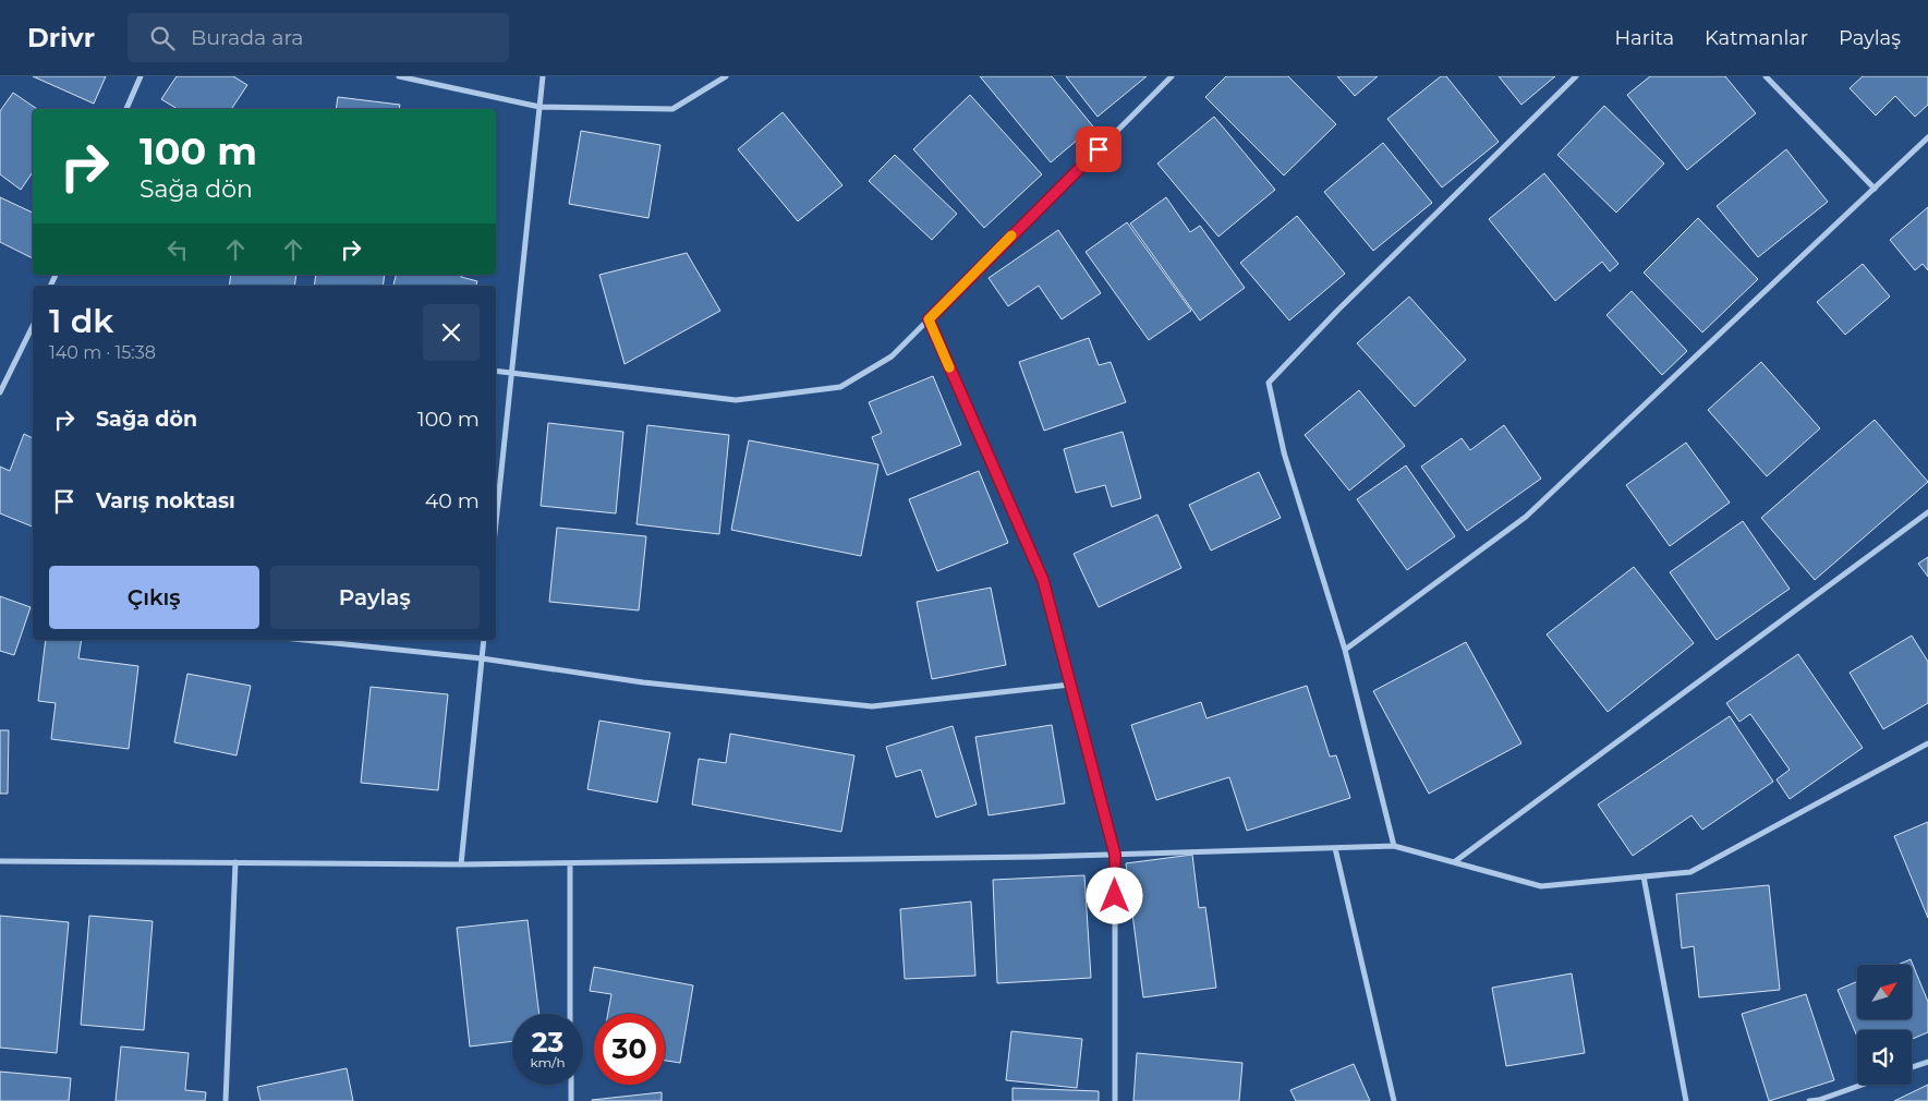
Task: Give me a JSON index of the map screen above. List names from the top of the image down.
{
  "north": "top right",
  "page": {
    "header": "Drivr",
    "search": "Burada ara",
    "nav": ["Harita", "Katmanlar", "Paylaş"],
    "turn": ["100 m", "Sağa dön"],
    "heading": ["1 dk", "140 m · 15:38"],
    "list": [
      {
        "name": "Sağa dön",
        "value": "100 m"
      },
      {
        "name": "Varış noktası",
        "value": "40 m"
      }
    ],
    "buttons": ["Çıkış", "Paylaş"],
    "speed": "23 km/h",
    "limit": "30"
  }
}
